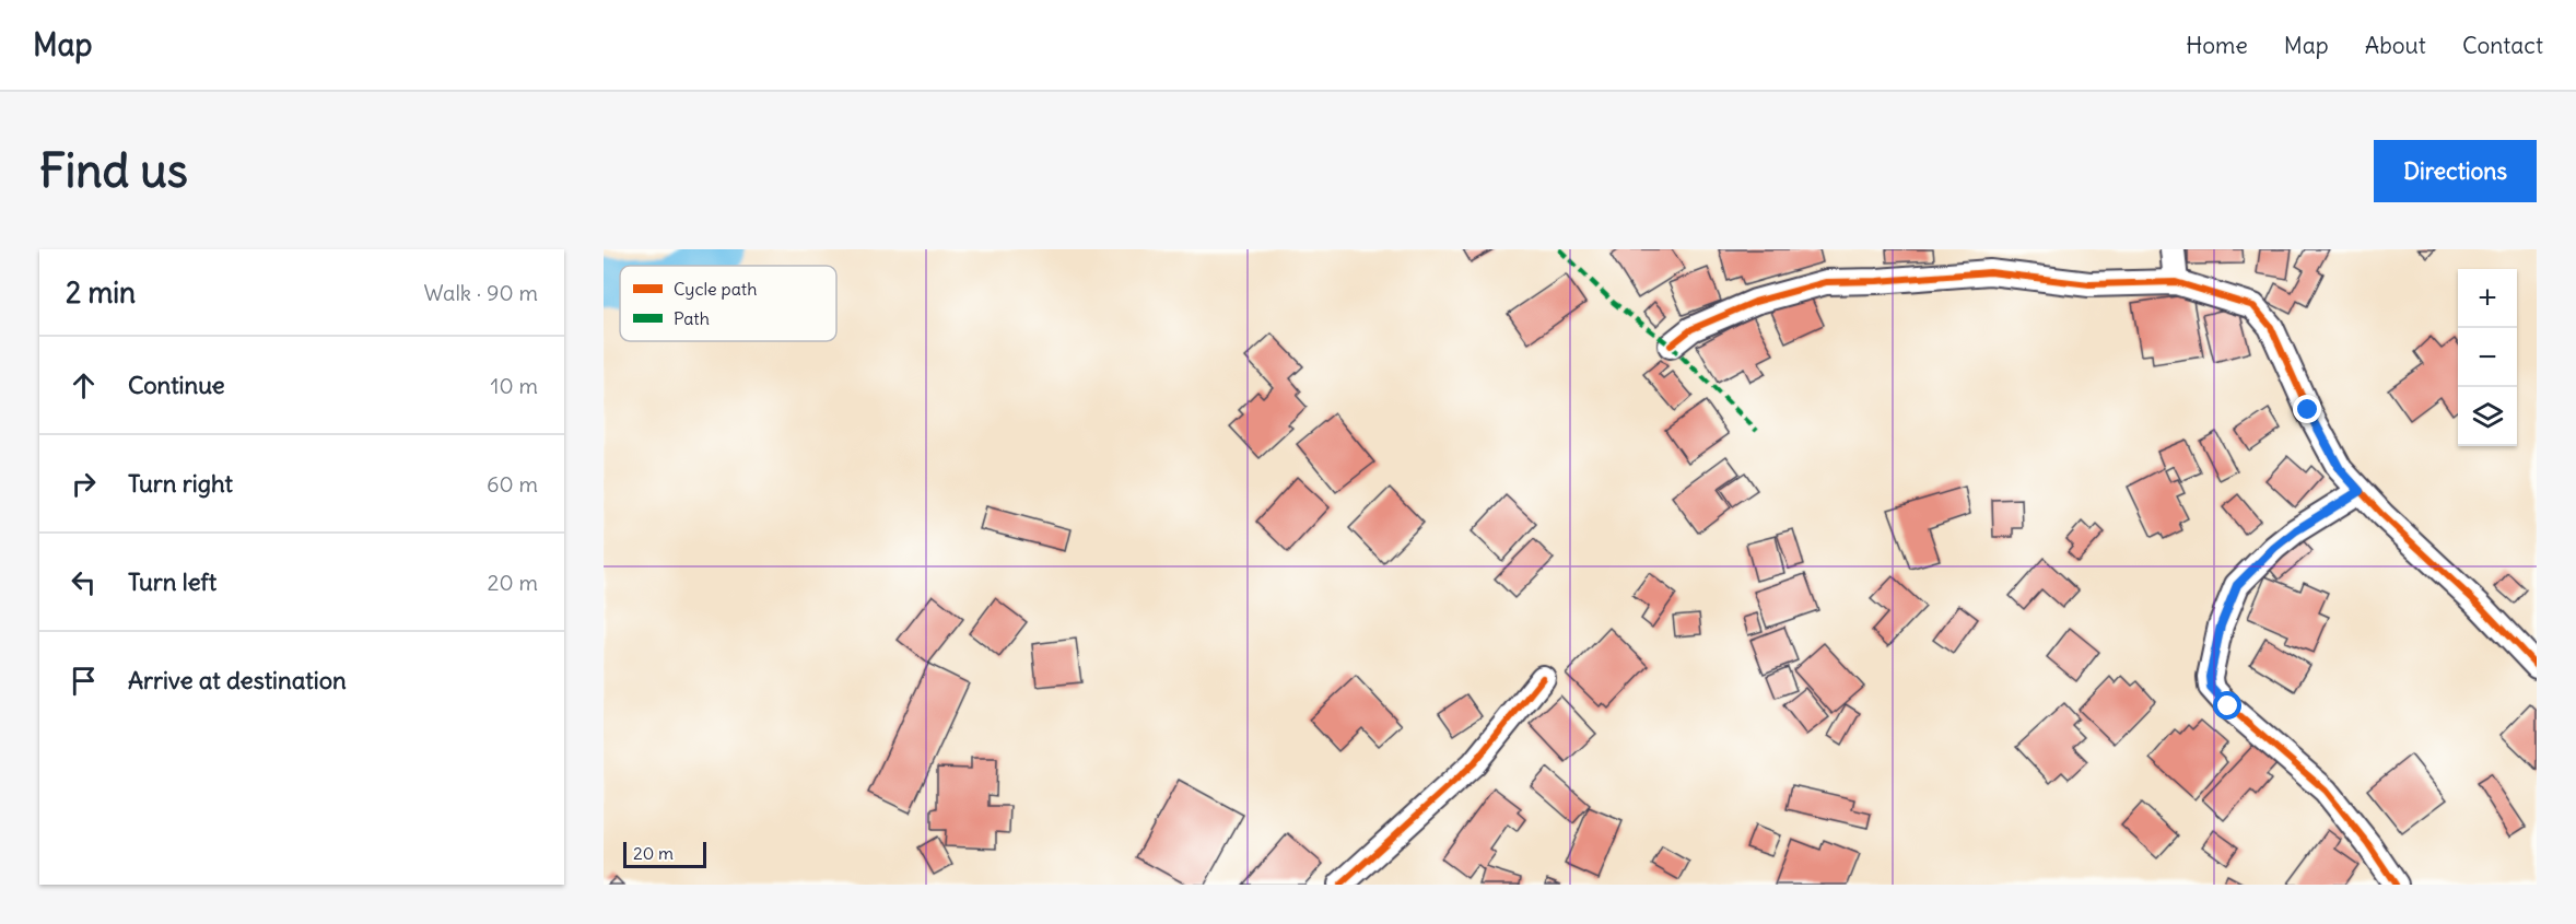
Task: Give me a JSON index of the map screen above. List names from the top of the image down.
{
  "legend": ["Cycle path", "Path"],
  "scale_bar": "20 m",
  "page": {
    "header": "Map",
    "nav": [
      "Home",
      "Map",
      "About",
      "Contact"
    ],
    "buttons": "Directions",
    "title": "Find us",
    "heading": ["2 min", "Walk · 90 m"],
    "map_buttons": ["+", "−"],
    "list": [
      ["Continue", "10 m"],
      ["Turn right", "60 m"],
      ["Turn left", "20 m"],
      "Arrive at destination"
    ],
    "scale": "20 m"
  }
}
